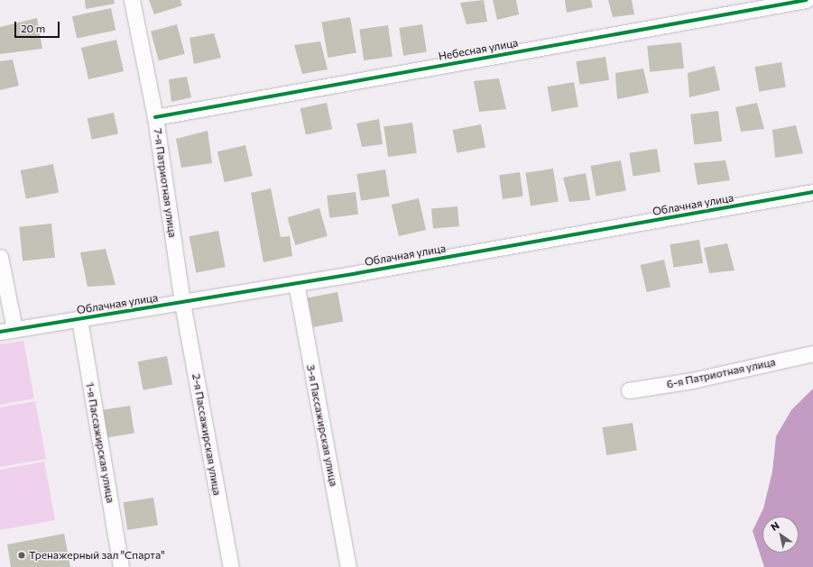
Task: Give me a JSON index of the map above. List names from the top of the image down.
{
  "streets": {
    "street": [
      "Небесная улица",
      "7-я Патриотная улица",
      "Облачная улица",
      "6-я Патриотная улица",
      "3-я Пассажирская улица",
      "2-я Пассажирская улица",
      "1-я Пассажирская улица"
    ]
  },
  "crossings": [
    ["Небесная улица", "7-я Патриотная улица"],
    ["7-я Патриотная улица", "Облачная улица"],
    ["7-я Патриотная улица", "2-я Пассажирская улица"],
    ["Облачная улица", "3-я Пассажирская улица"],
    ["Облачная улица", "2-я Пассажирская улица"],
    ["Облачная улица", "1-я Пассажирская улица"]
  ],
  "places": ["Тренажерный зал \"Спарта\""],
  "scale_bar": "20 m",
  "north": "top left"
}
